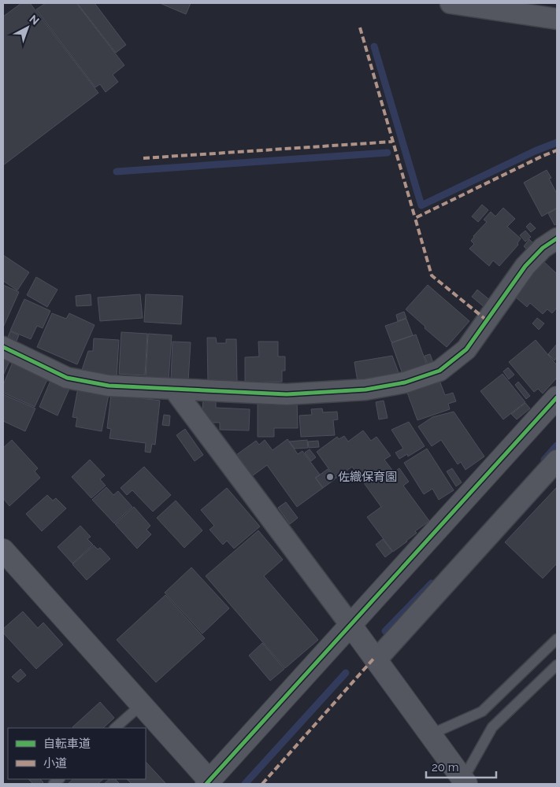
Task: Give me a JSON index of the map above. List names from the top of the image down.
{
  "places": ["佐織保育園"],
  "legend": ["自転車道", "小道"],
  "scale_bar": "20 m",
  "north": "top right"
}
